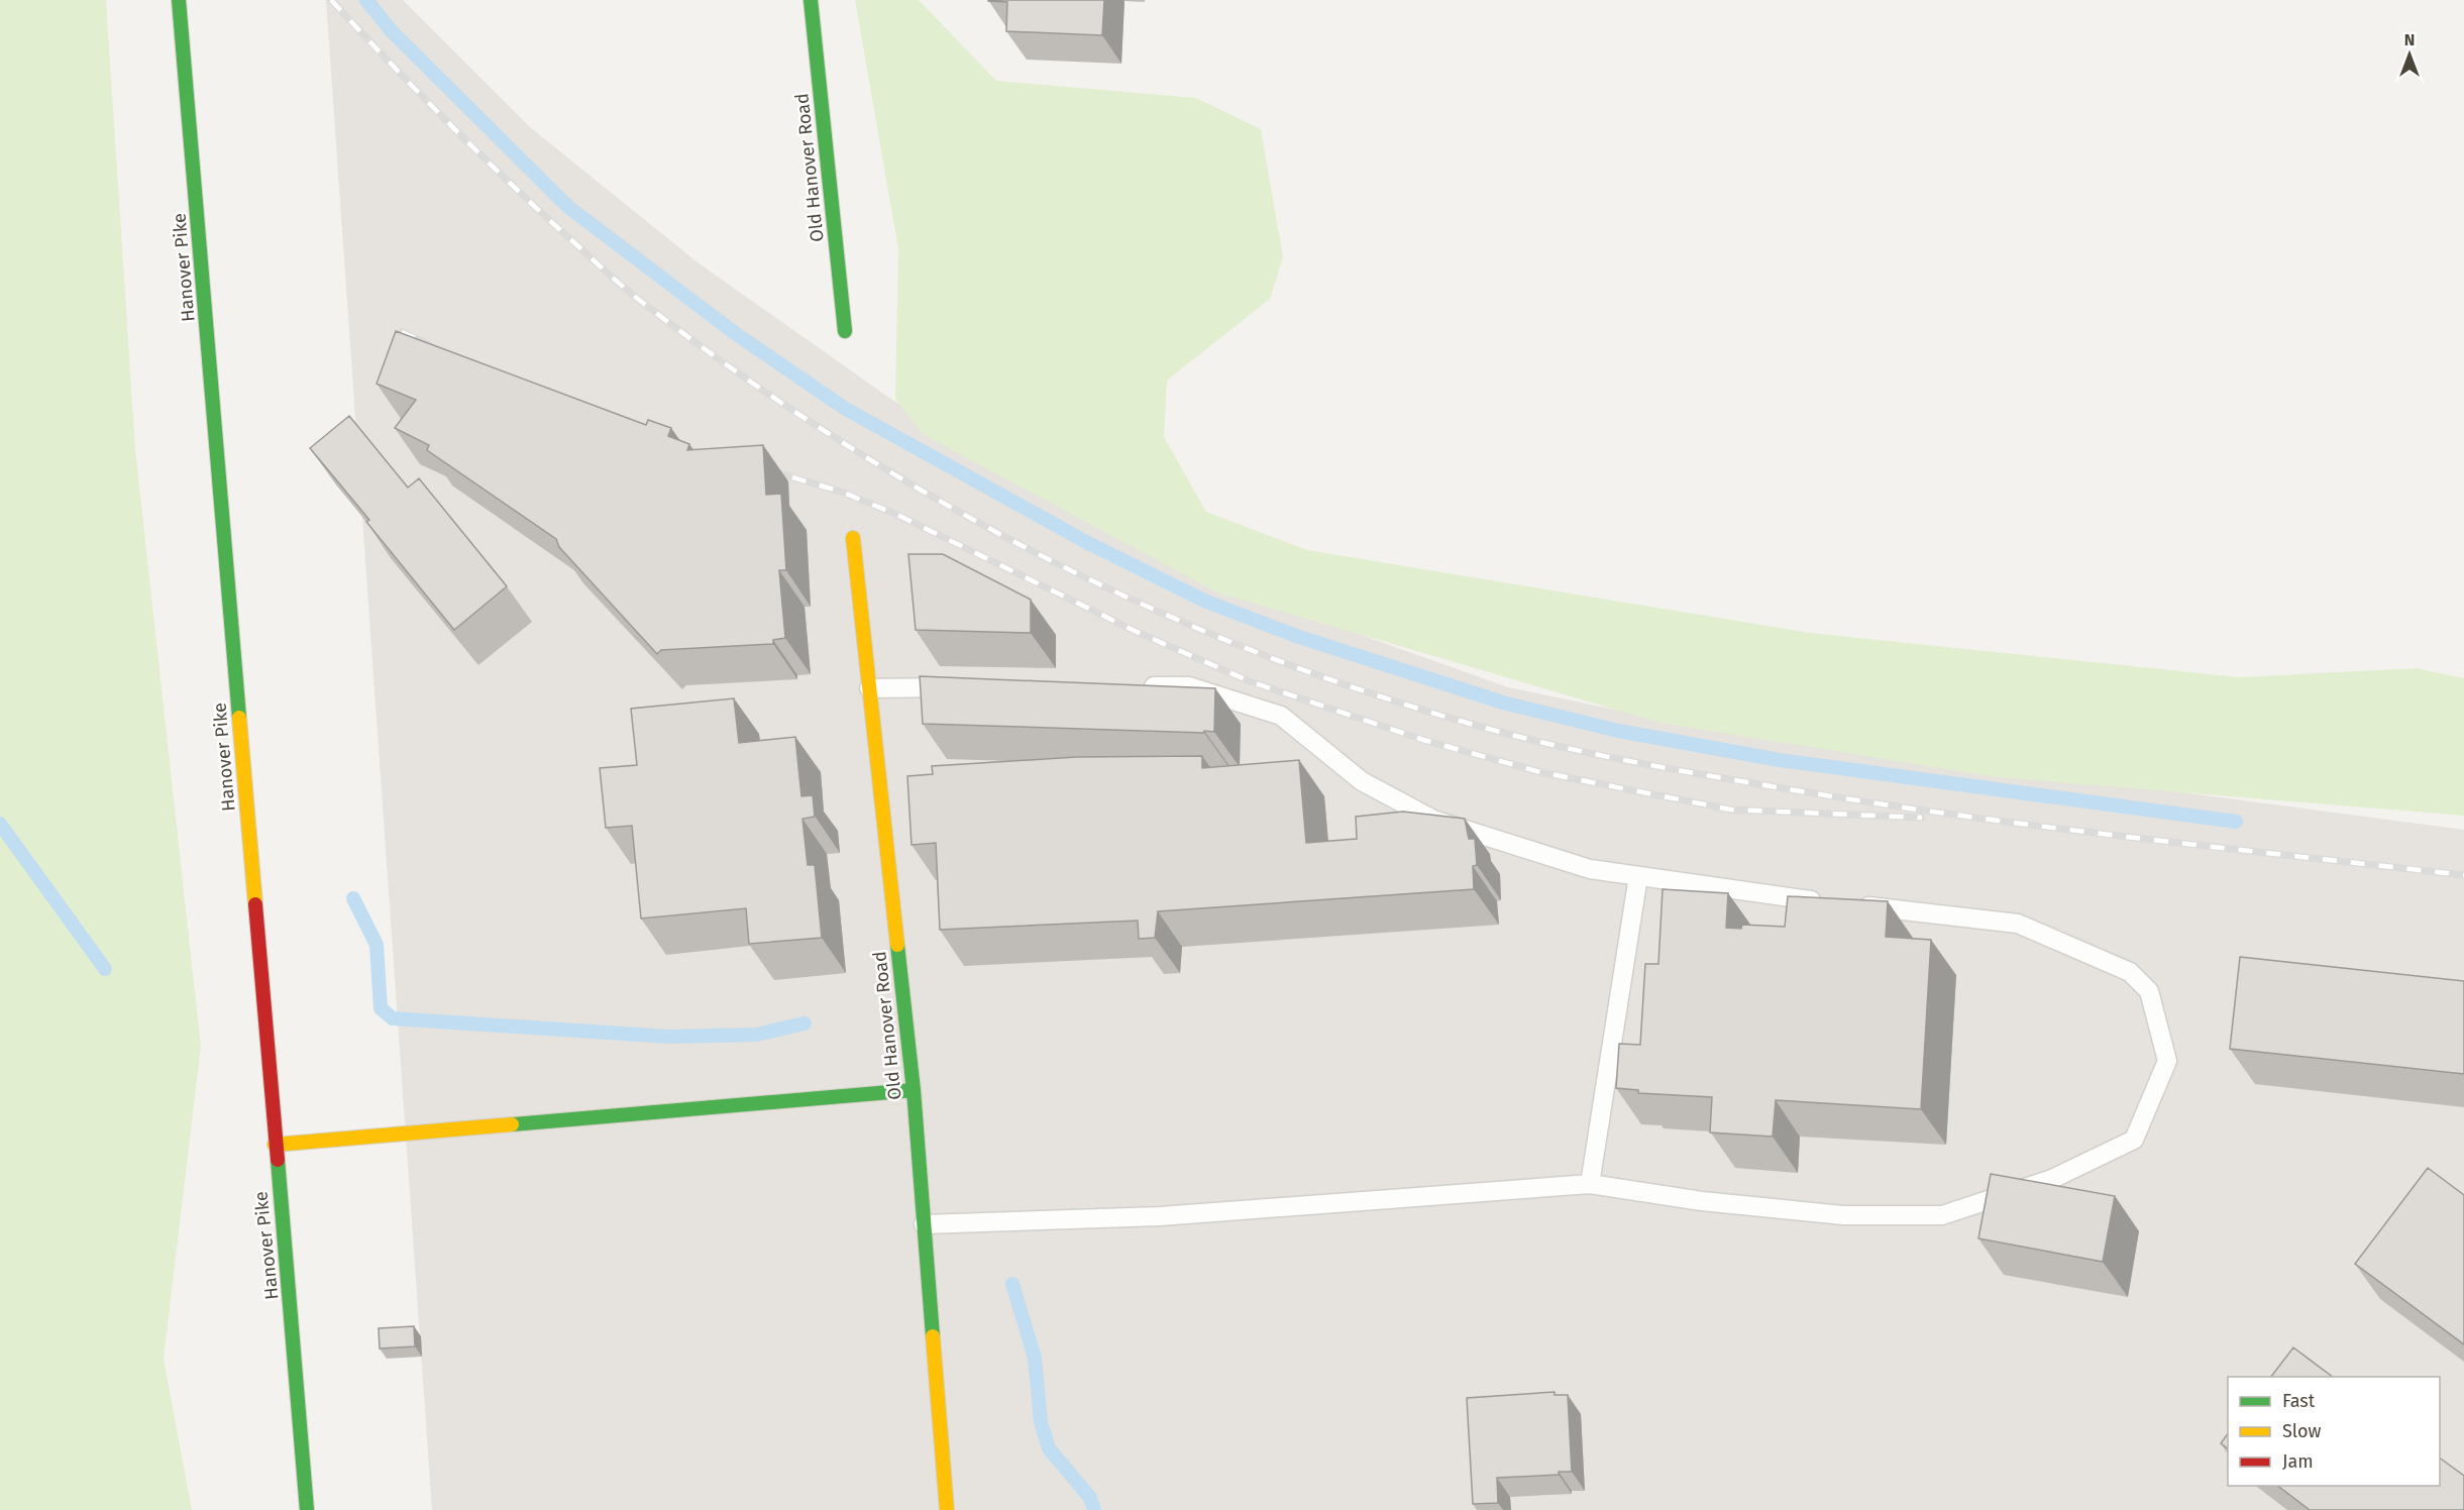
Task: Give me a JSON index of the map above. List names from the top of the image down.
{
  "streets": {
    "main road": ["Old Hanover Road", "Hanover Pike"]
  },
  "legend": ["Fast", "Slow", "Jam"],
  "north": "top"
}
